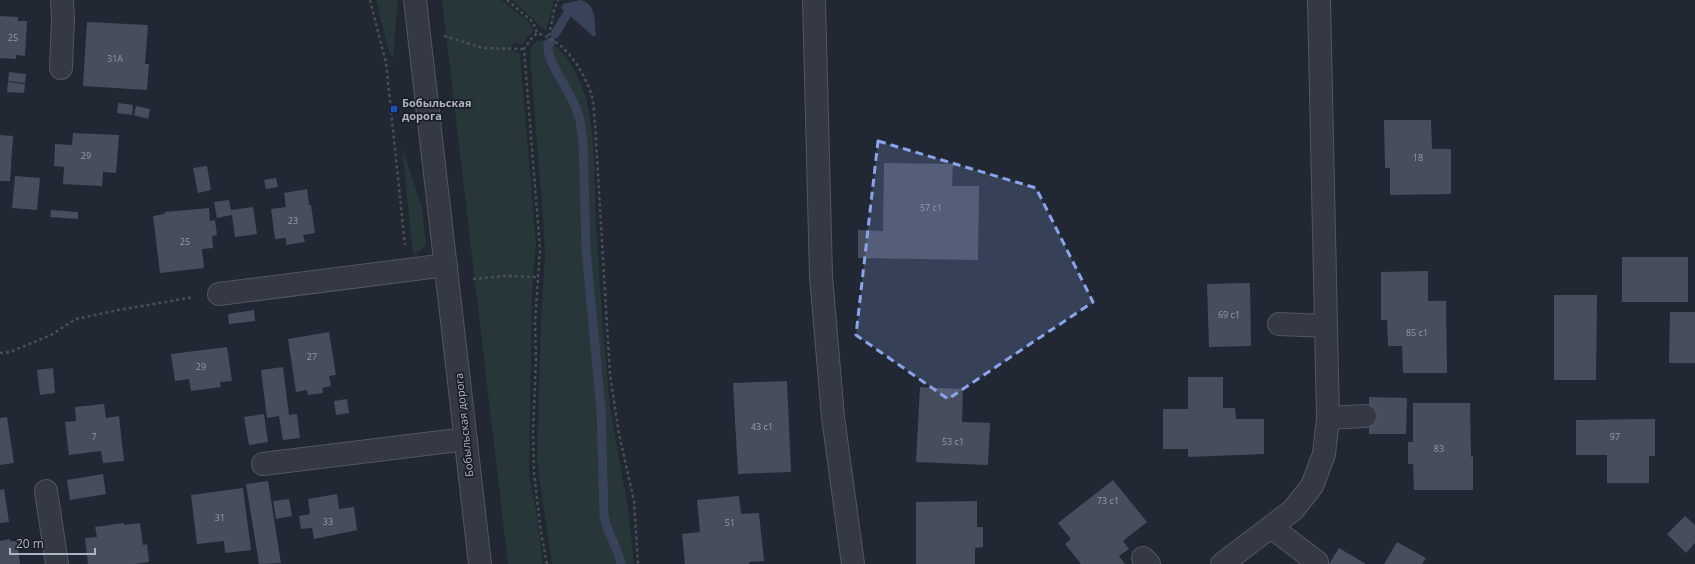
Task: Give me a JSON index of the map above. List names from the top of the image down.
{
  "streets": {
    "street": ["Бобыльская дорога"]
  },
  "places": {
    "transit": ["Бобыльская дорога"]
  },
  "house_numbers": [
    "25",
    "31А",
    "29",
    "18",
    "57 с1",
    "23",
    "25",
    "69 с1",
    "85 с1",
    "27",
    "29",
    "43 с1",
    "7",
    "97",
    "53 с1",
    "83",
    "73 с1",
    "31",
    "33",
    "51"
  ],
  "scale_bar": "20 m"
}
